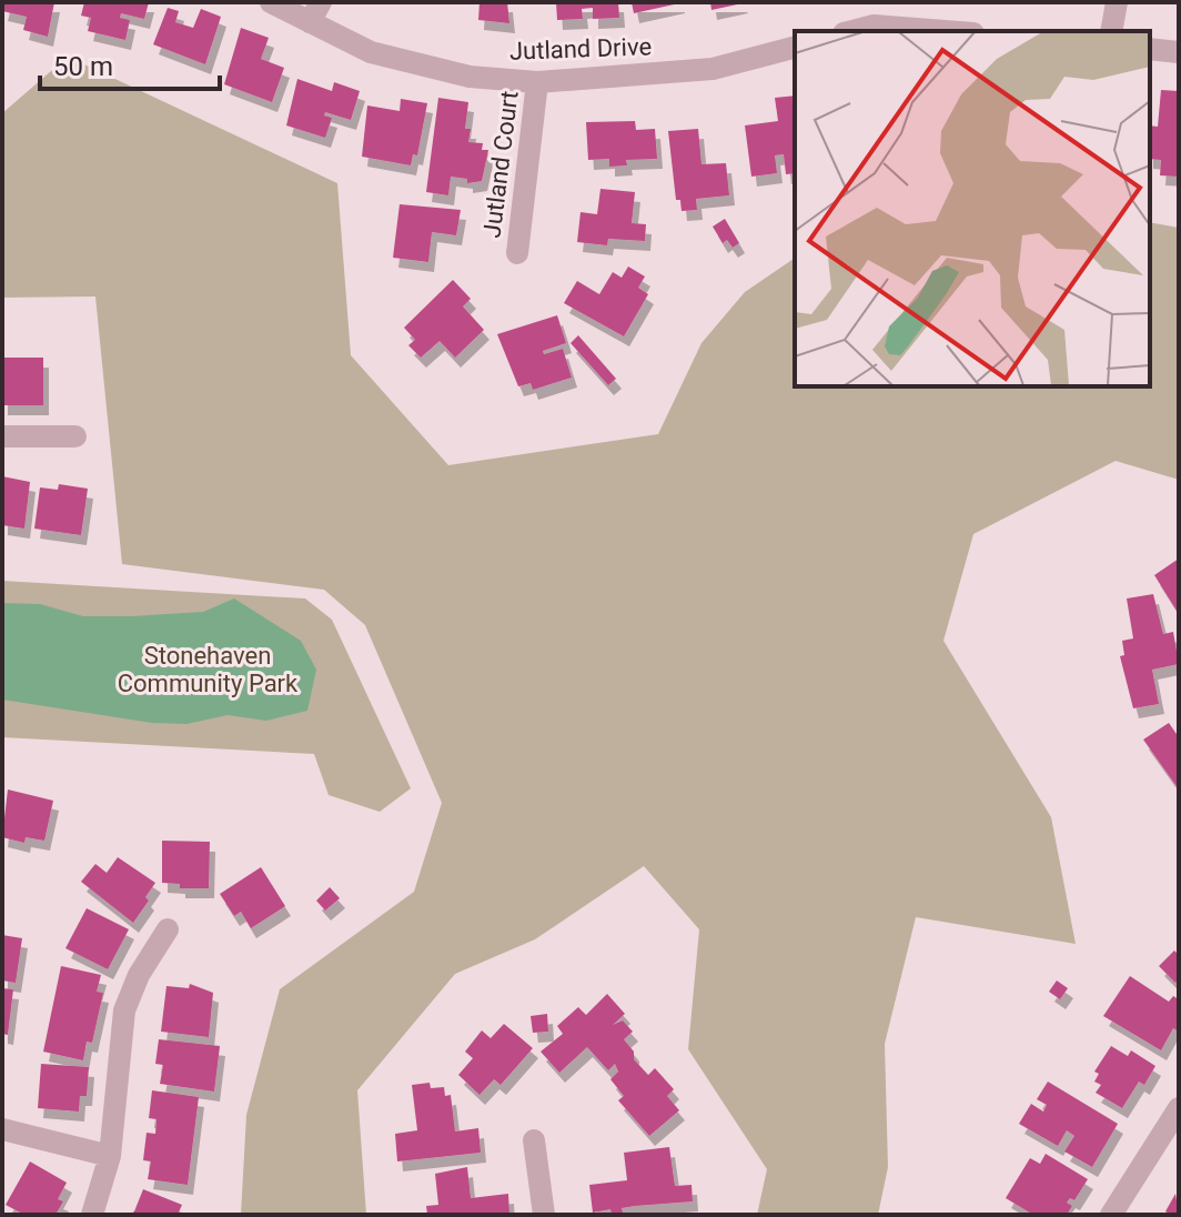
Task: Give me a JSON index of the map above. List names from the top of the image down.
{
  "streets": {
    "street": ["Jutland Drive", "Jutland Court"]
  },
  "crossings": [
    ["Jutland Drive", "Jutland Court"]
  ],
  "parks": ["Stonehaven Community Park"],
  "scale_bar": "50 m"
}
